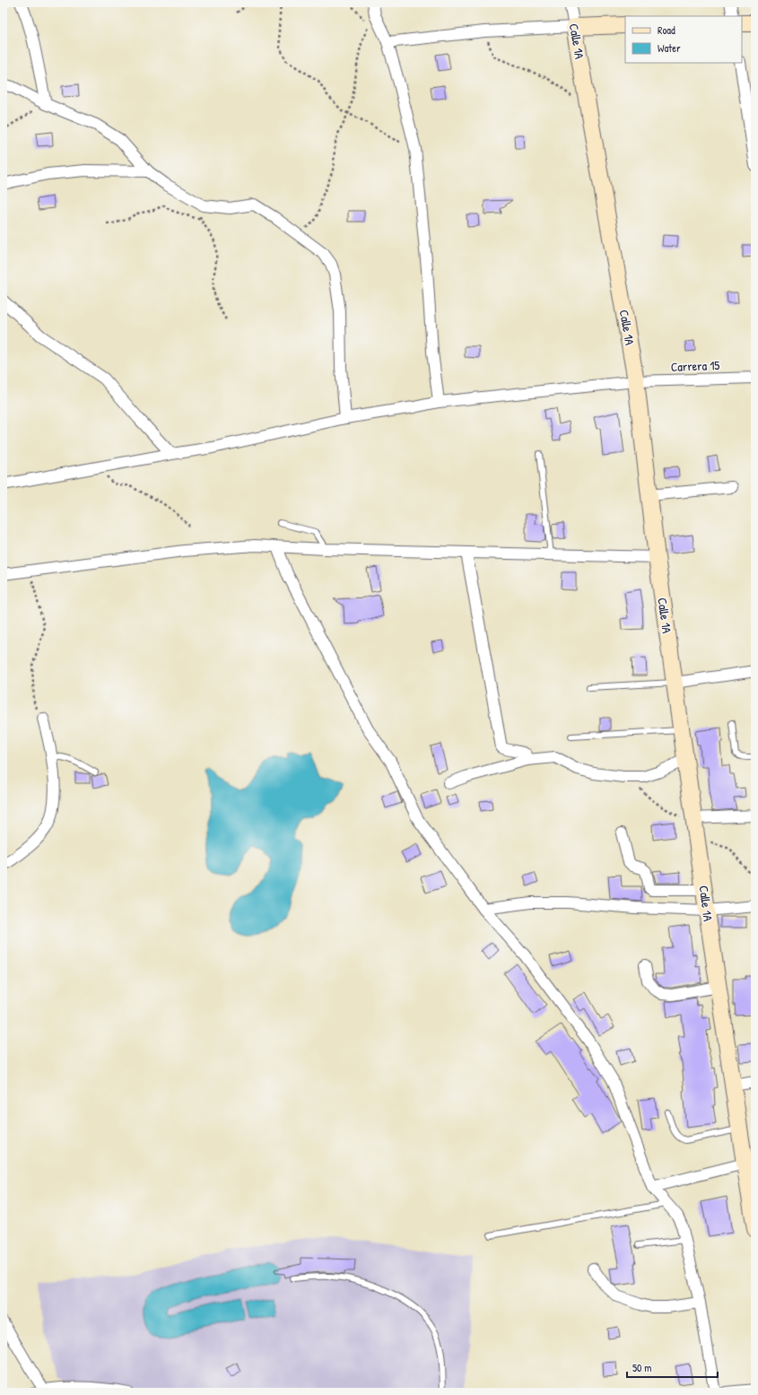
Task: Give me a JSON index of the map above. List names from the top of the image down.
{
  "streets": {
    "street": ["Calle 1A", "Carrera 15"]
  },
  "crossings": [
    ["Calle 1A", "Carrera 15"]
  ],
  "legend": ["Road", "Water"],
  "scale_bar": "50 m"
}
